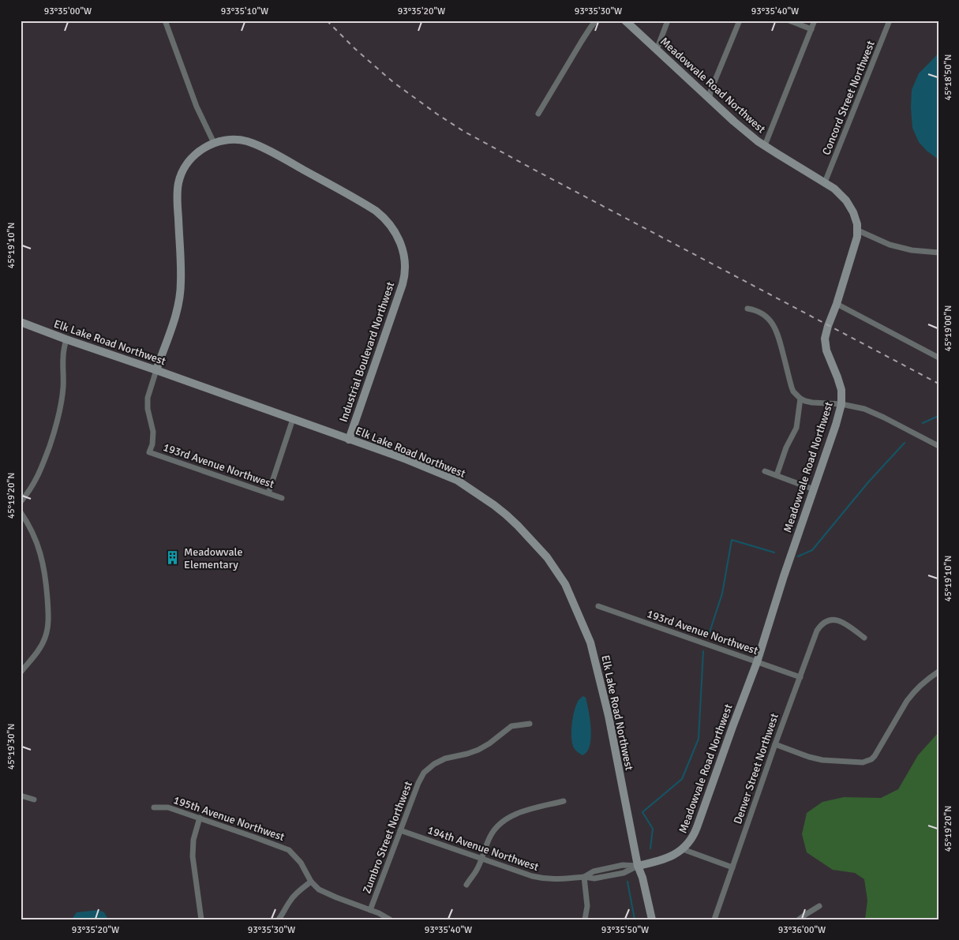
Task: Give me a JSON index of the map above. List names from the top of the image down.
{
  "streets": {
    "street": [
      "Meadowvale Road Northwest",
      "Concord Street Northwest",
      "Elk Lake Road Northwest",
      "Industrial Boulevard Northwest",
      "193rd Avenue Northwest",
      "Denver Street Northwest",
      "195th Avenue Northwest",
      "Zumbro Street Northwest",
      "194th Avenue Northwest"
    ]
  },
  "crossings": [
    ["Meadowvale Road Northwest", "Concord Street Northwest"],
    ["Meadowvale Road Northwest", "Elk Lake Road Northwest"],
    ["Meadowvale Road Northwest", "193rd Avenue Northwest"],
    ["Meadowvale Road Northwest", "194th Avenue Northwest"],
    ["Elk Lake Road Northwest", "Industrial Boulevard Northwest"],
    ["Elk Lake Road Northwest", "193rd Avenue Northwest"],
    ["Elk Lake Road Northwest", "194th Avenue Northwest"],
    ["Industrial Boulevard Northwest", "193rd Avenue Northwest"],
    ["193rd Avenue Northwest", "Denver Street Northwest"],
    ["195th Avenue Northwest", "Zumbro Street Northwest"],
    ["Zumbro Street Northwest", "194th Avenue Northwest"]
  ],
  "places": {
    "building": ["Meadowvale Elementary"]
  },
  "coordinates": [
    "93°35'00\"W",
    "93°35'10\"W",
    "93°35'20\"W",
    "93°35'30\"W",
    "93°35'40\"W",
    "45°18'50\"N",
    "45°19'10\"N",
    "45°19'00\"N",
    "45°19'20\"N",
    "45°19'30\"N",
    "93°35'50\"W",
    "93°36'00\"W"
  ]
}
